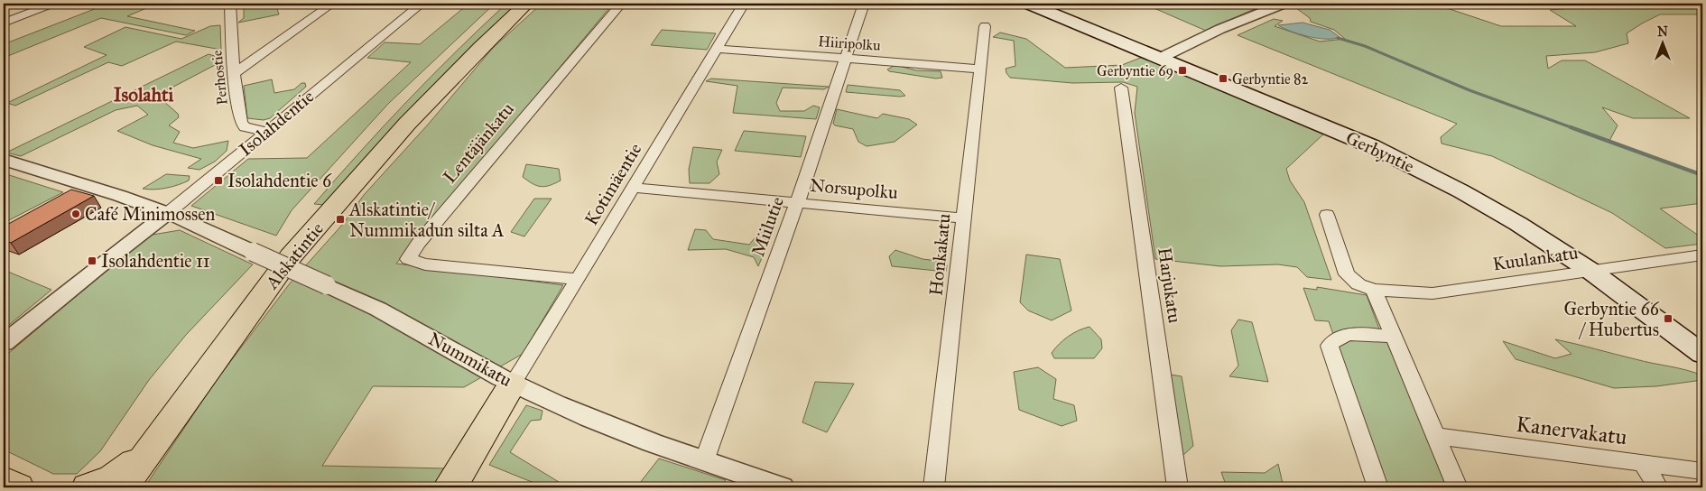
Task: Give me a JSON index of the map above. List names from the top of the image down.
{
  "streets": {
    "main road": ["Gerbyntie", "Alskatintie"],
    "street": [
      "Hiiripolku",
      "Perhostie",
      "Isolahdentie",
      "Lentäjänkatu",
      "Kotimäentie",
      "Norsupolku",
      "Miilutie",
      "Honkakatu",
      "Kuulankatu",
      "Harjukatu",
      "Nummikatu",
      "Kanervakatu"
    ]
  },
  "crossings": [
    ["Hiiripolku", "Kotimäentie"],
    ["Hiiripolku", "Miilutie"],
    ["Hiiripolku", "Honkakatu"],
    ["Perhostie", "Isolahdentie"],
    ["Isolahdentie", "Nummikatu"],
    ["Lentäjänkatu", "Kotimäentie"],
    ["Gerbyntie", "Kuulankatu"],
    ["Kotimäentie", "Norsupolku"],
    ["Kotimäentie", "Nummikatu"],
    ["Norsupolku", "Miilutie"],
    ["Norsupolku", "Honkakatu"],
    ["Miilutie", "Nummikatu"]
  ],
  "districts": ["Isolahti"],
  "places": {
    "transit": [
      "Gerbyntie 69",
      "Gerbyntie 82",
      "Isolahdentie 6",
      "Alskatintie/ Nummikadun silta A",
      "Isolahdentie 11",
      "Gerbyntie 66 / Hubertus"
    ],
    "other": ["Café Minimossen"]
  },
  "north": "top"
}
